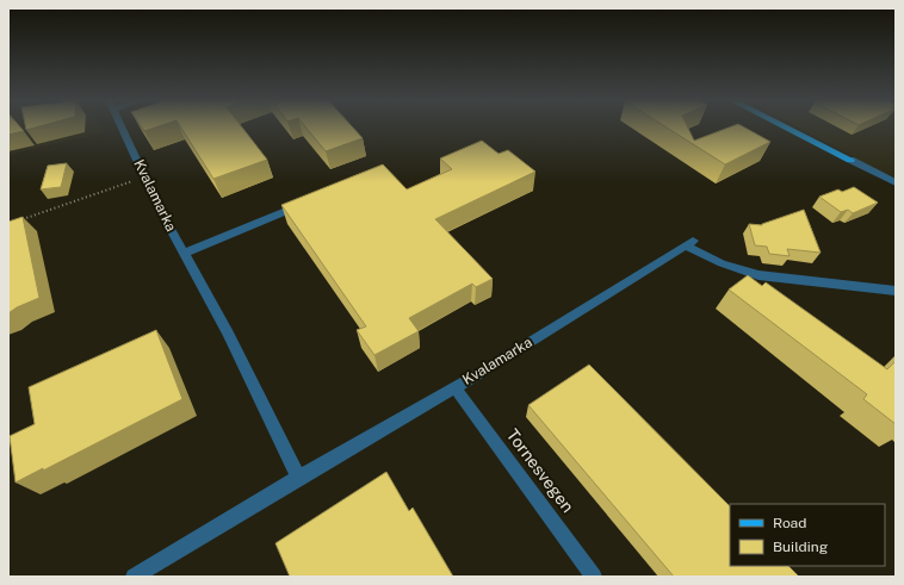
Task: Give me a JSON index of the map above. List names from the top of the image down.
{
  "streets": {
    "street": ["Kvalamarka", "Tornesvegen"]
  },
  "crossings": [
    ["Kvalamarka", "Tornesvegen"]
  ],
  "legend": ["Road", "Building"]
}
